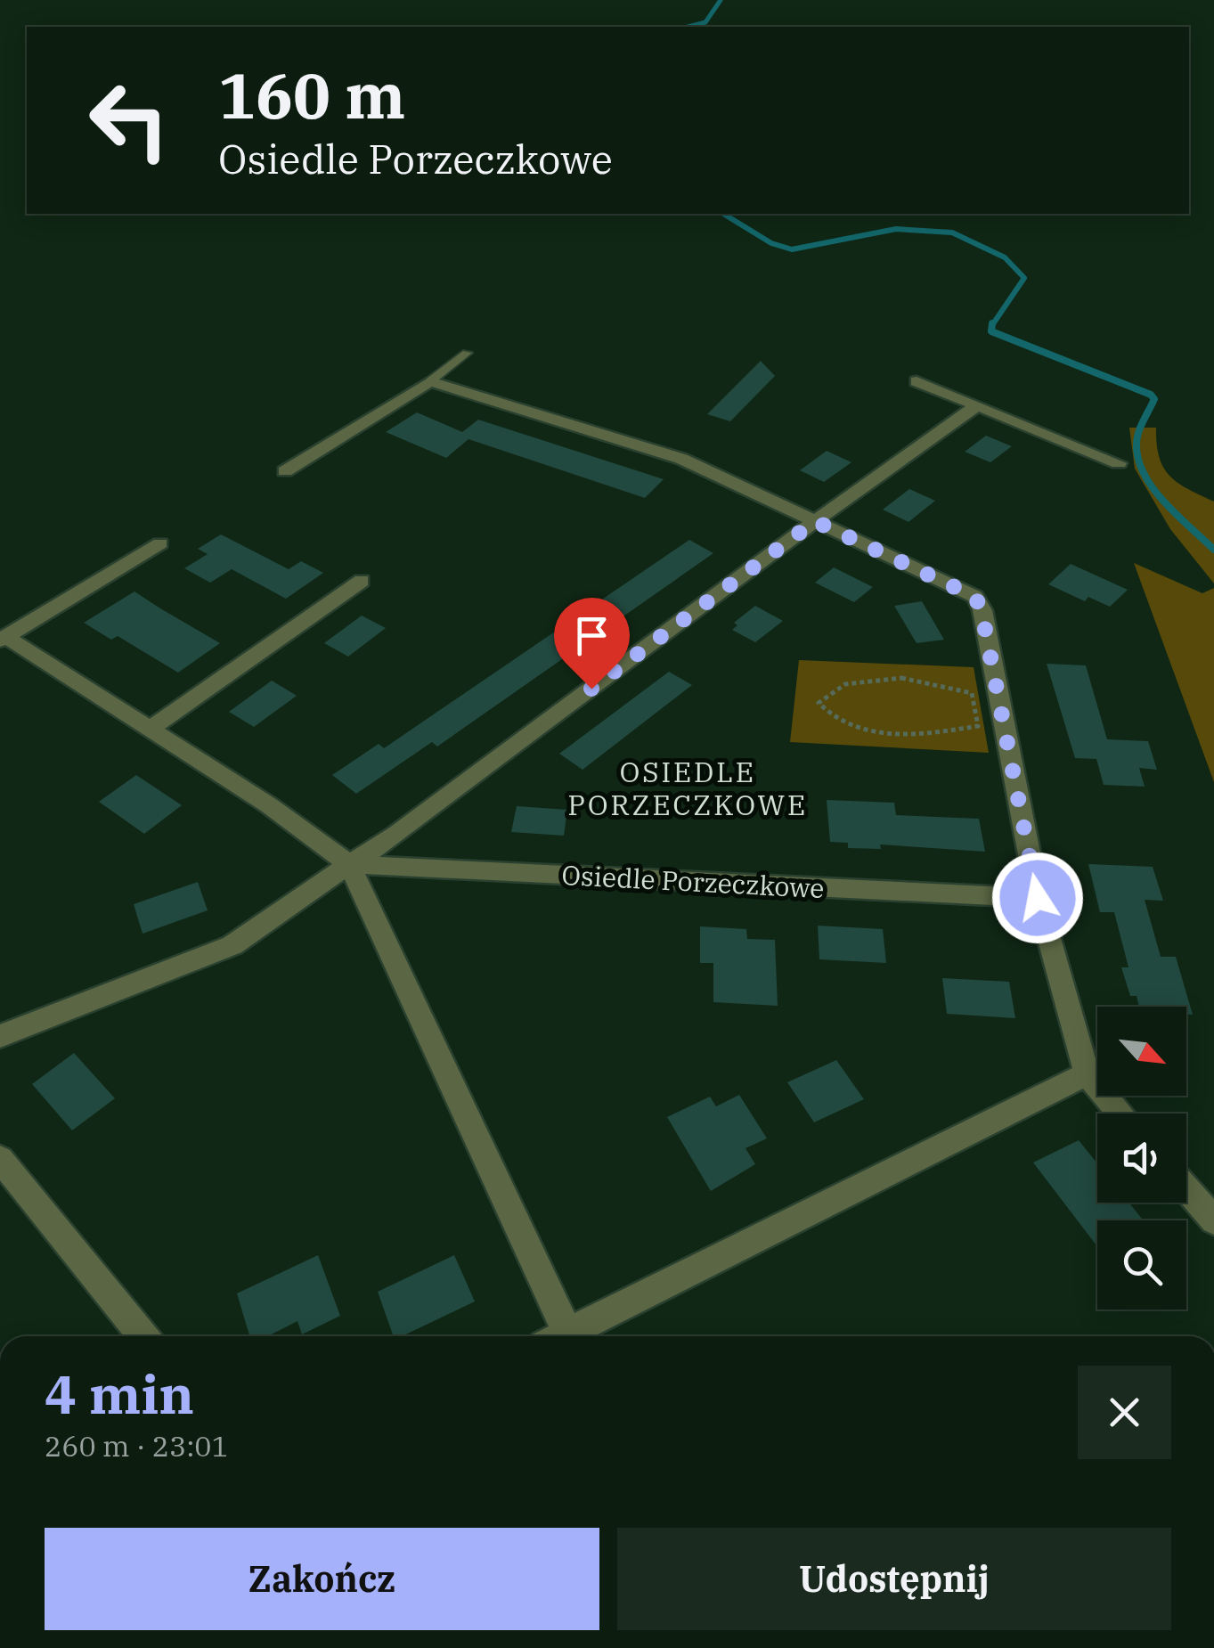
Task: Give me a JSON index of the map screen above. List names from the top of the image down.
{
  "streets": {
    "street": ["Osiedle Porzeczkowe"]
  },
  "districts": ["OSIEDLE PORZECZKOWE"],
  "north": "bottom right",
  "page": {
    "turn": ["160 m", "Osiedle Porzeczkowe"],
    "heading": ["4 min", "260 m · 23:01"],
    "buttons": ["Zakończ", "Udostępnij"]
  }
}
